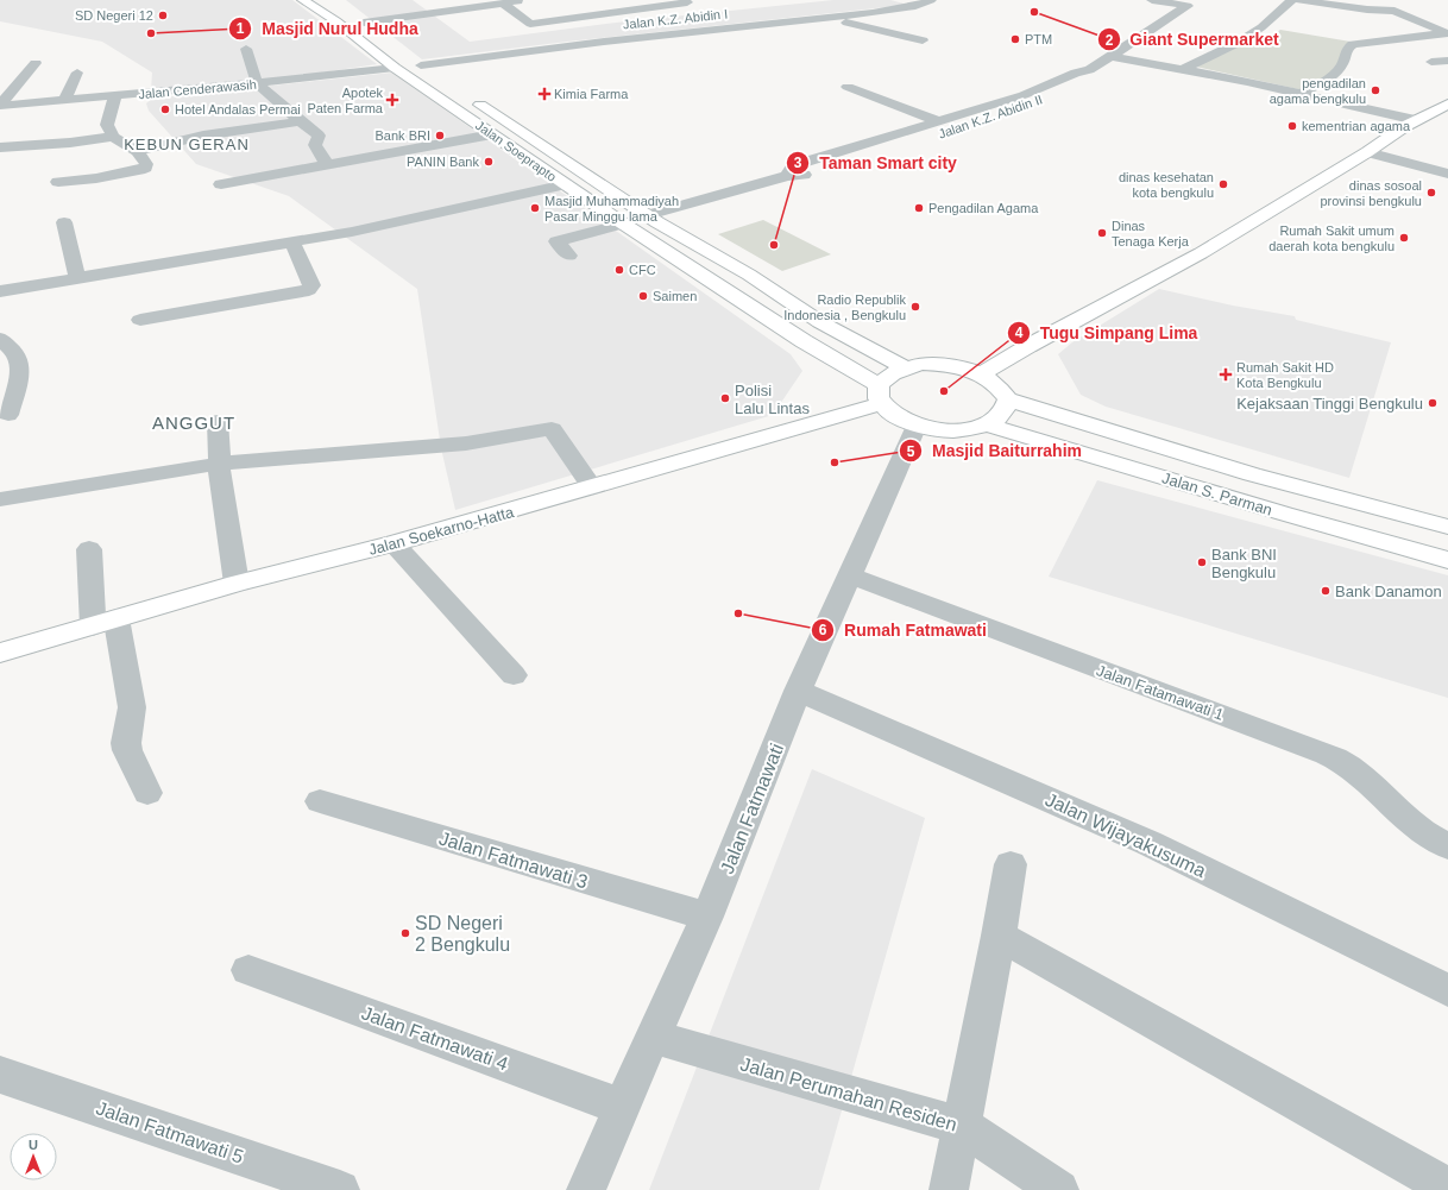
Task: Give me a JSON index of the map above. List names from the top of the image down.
{
  "streets": {
    "main road": ["Jalan Soeprapto", "Jalan S. Parman", "Jalan Soekarno-Hatta"],
    "street": [
      "Jalan K.Z. Abidin I",
      "Jalan Cenderawasih",
      "Jalan K.Z. Abidin II",
      "Jalan Fatamawati 1",
      "Jalan Fatmawati",
      "Jalan Wijayakusuma",
      "Jalan Fatmawati 3",
      "Jalan Fatmawati 4",
      "Jalan Perumahan Residen",
      "Jalan Fatmawati 5"
    ]
  },
  "crossings": [
    ["Jalan Cenderawasih", "Jalan Soeprapto"],
    ["Jalan Soeprapto", "Jalan S. Parman"],
    ["Jalan Soeprapto", "Jalan Soekarno-Hatta"],
    ["Jalan Soeprapto", "Jalan Fatmawati"],
    ["Jalan Fatamawati 1", "Jalan Fatmawati"],
    ["Jalan Fatmawati", "Jalan Wijayakusuma"],
    ["Jalan Fatmawati", "Jalan Fatmawati 3"],
    ["Jalan Fatmawati", "Jalan Fatmawati 4"],
    ["Jalan Fatmawati", "Jalan Perumahan Residen"]
  ],
  "districts": ["KEBUN GERAN", "ANGGUT"],
  "places": {
    "other": [
      "Giant Supermarket",
      "SD Negeri 12",
      "Masjid Nurul Hudha",
      "PTM",
      "pengadilan agama bengkulu",
      "Hotel Andalas Permai",
      "kementrian agama",
      "Bank BRI",
      "PANIN Bank",
      "dinas kesehatan kota bengkulu",
      "dinas sosoal provinsi bengkulu",
      "Masjid Muhammadiyah Pasar Minggu lama",
      "Pengadilan Agama",
      "Dinas Tenaga Kerja",
      "Rumah Sakit umum daerah kota bengkulu",
      "Taman Smart city",
      "CFC",
      "Saimen",
      "Radio Republik Indonesia , Bengkulu",
      "Tugu Simpang Lima",
      "Polisi Lalu Lintas",
      "Kejaksaan Tinggi Bengkulu",
      "Masjid Baiturrahim",
      "Bank BNI Bengkulu",
      "Bank Danamon",
      "Rumah Fatmawati",
      "SD Negeri 2 Bengkulu"
    ],
    "health": ["Kimia Farma", "Apotek Paten Farma", "Rumah Sakit HD Kota Bengkulu"]
  },
  "north": "top"
}
